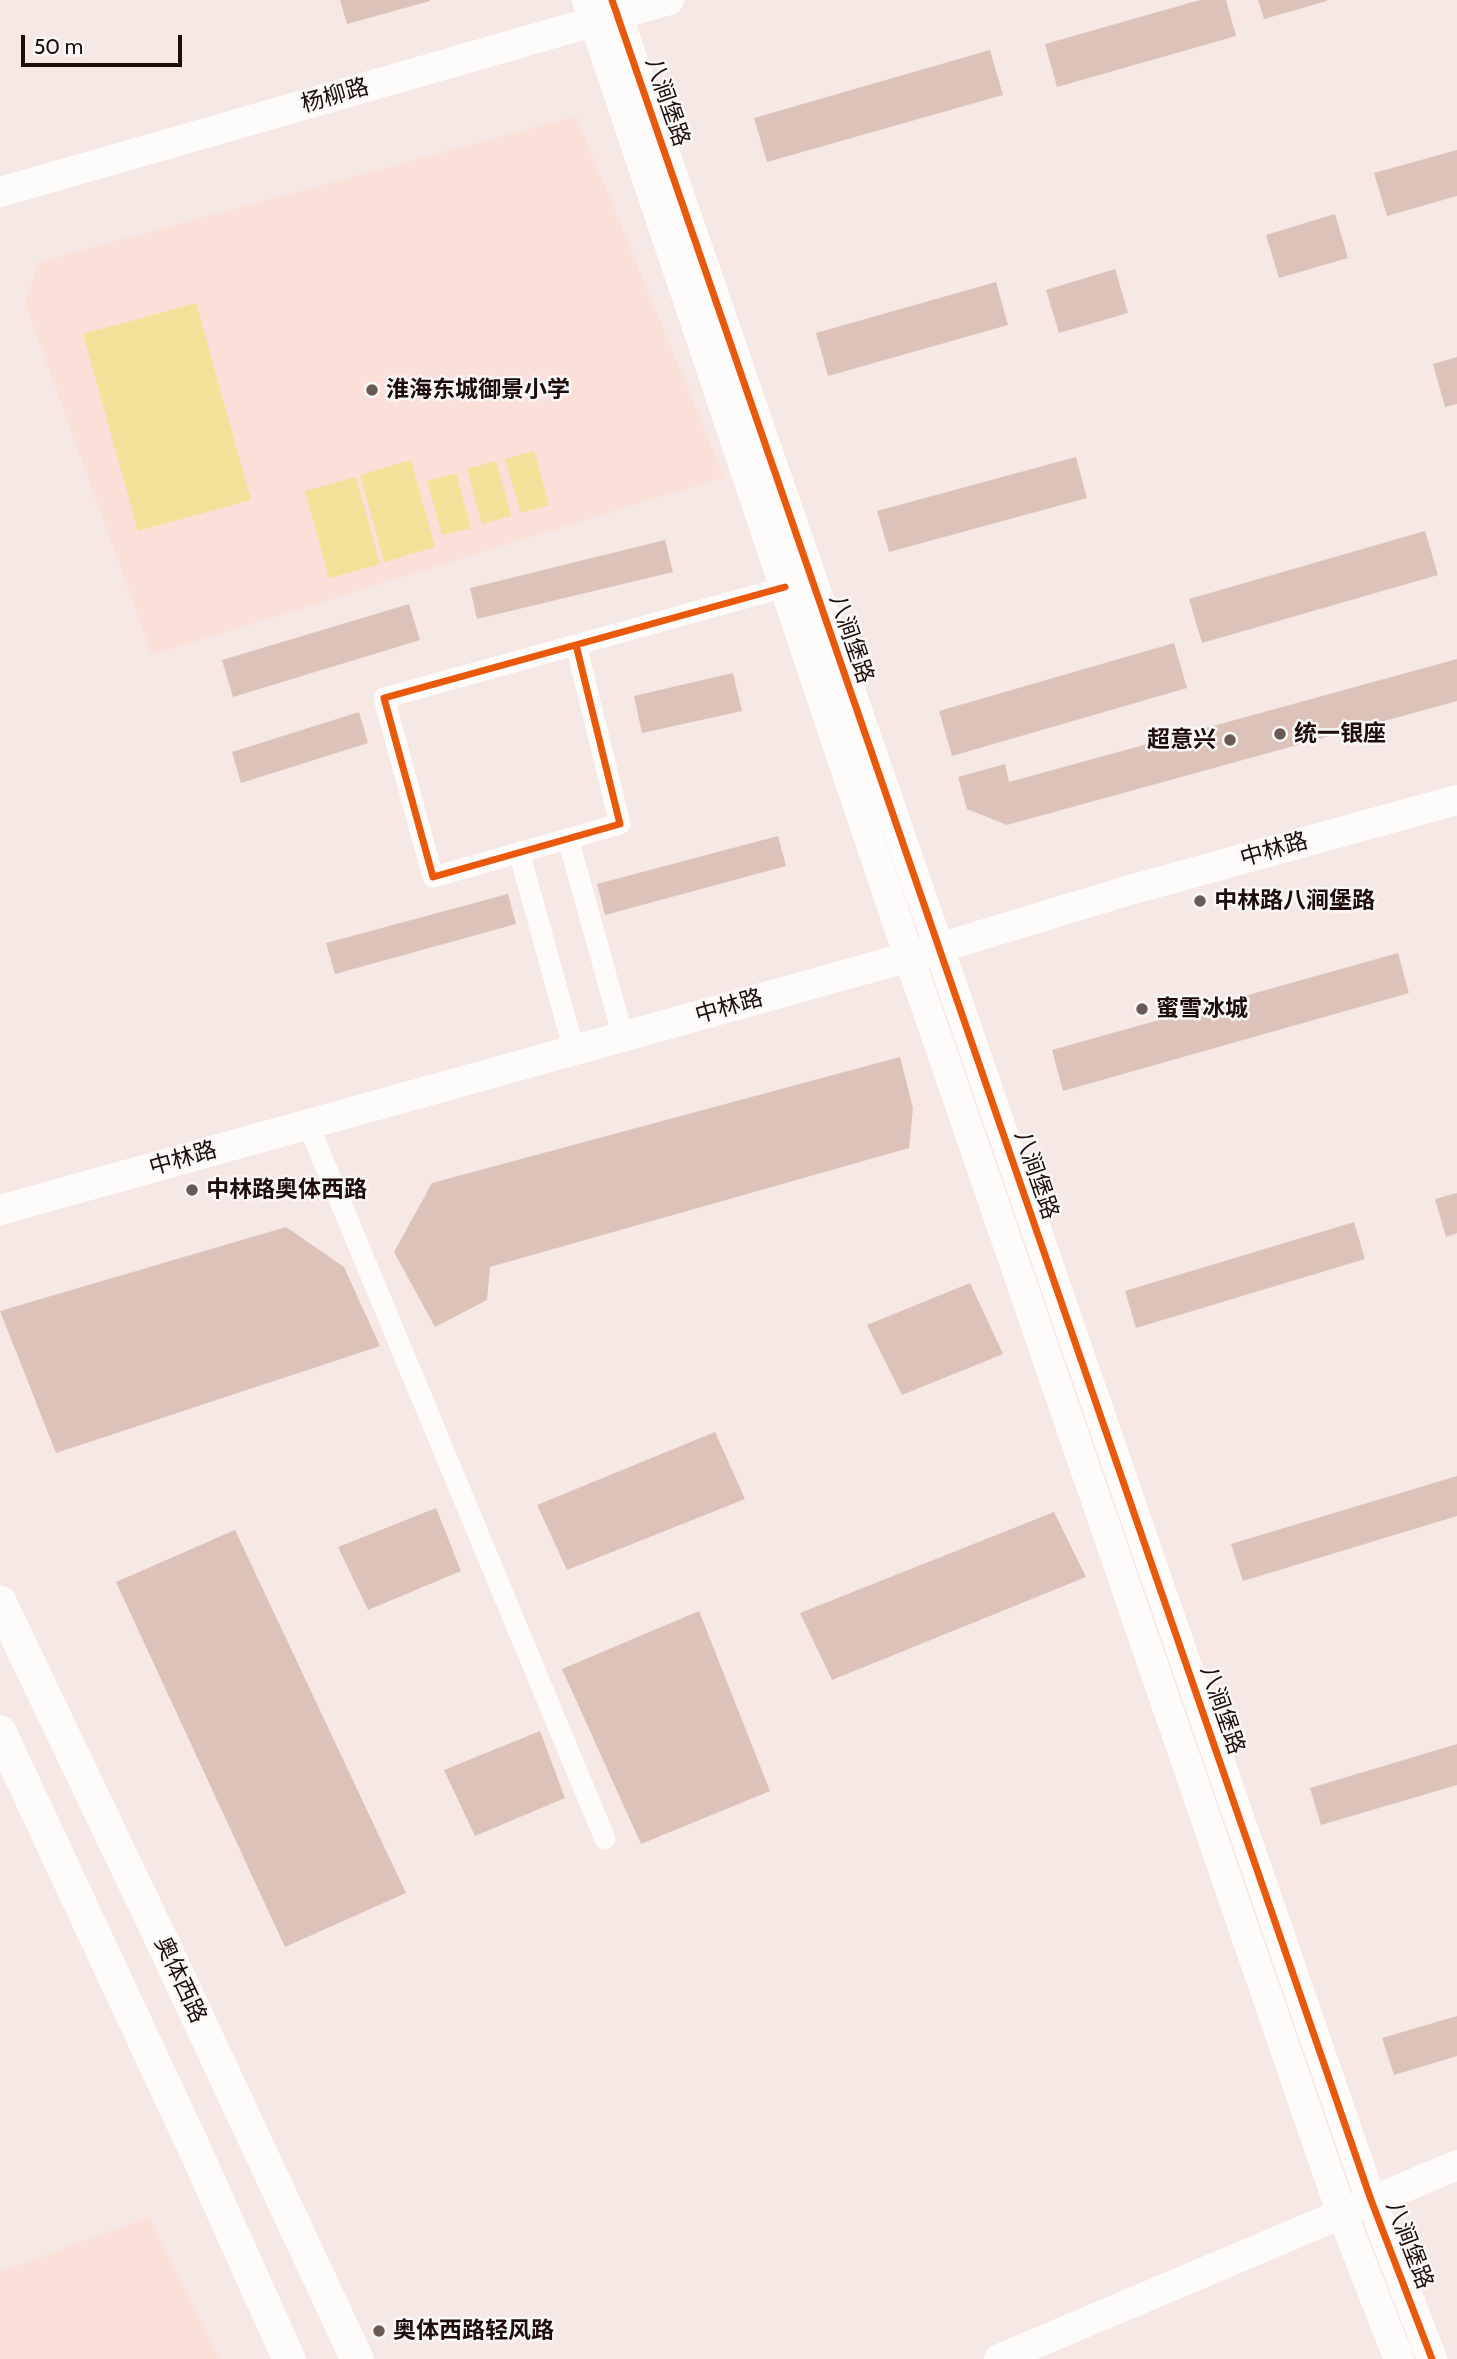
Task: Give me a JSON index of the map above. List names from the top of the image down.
{
  "streets": {
    "main road": ["奥体西路"],
    "street": ["杨柳路", "八涧堡路", "中林路"]
  },
  "crossings": [
    ["杨柳路", "八涧堡路"],
    ["八涧堡路", "中林路"]
  ],
  "places": [
    "淮海东城御景小学",
    "统一银座",
    "超意兴",
    "中林路八涧堡路",
    "蜜雪冰城",
    "中林路奥体西路",
    "奥体西路轻风路"
  ],
  "scale_bar": "50 m"
}
